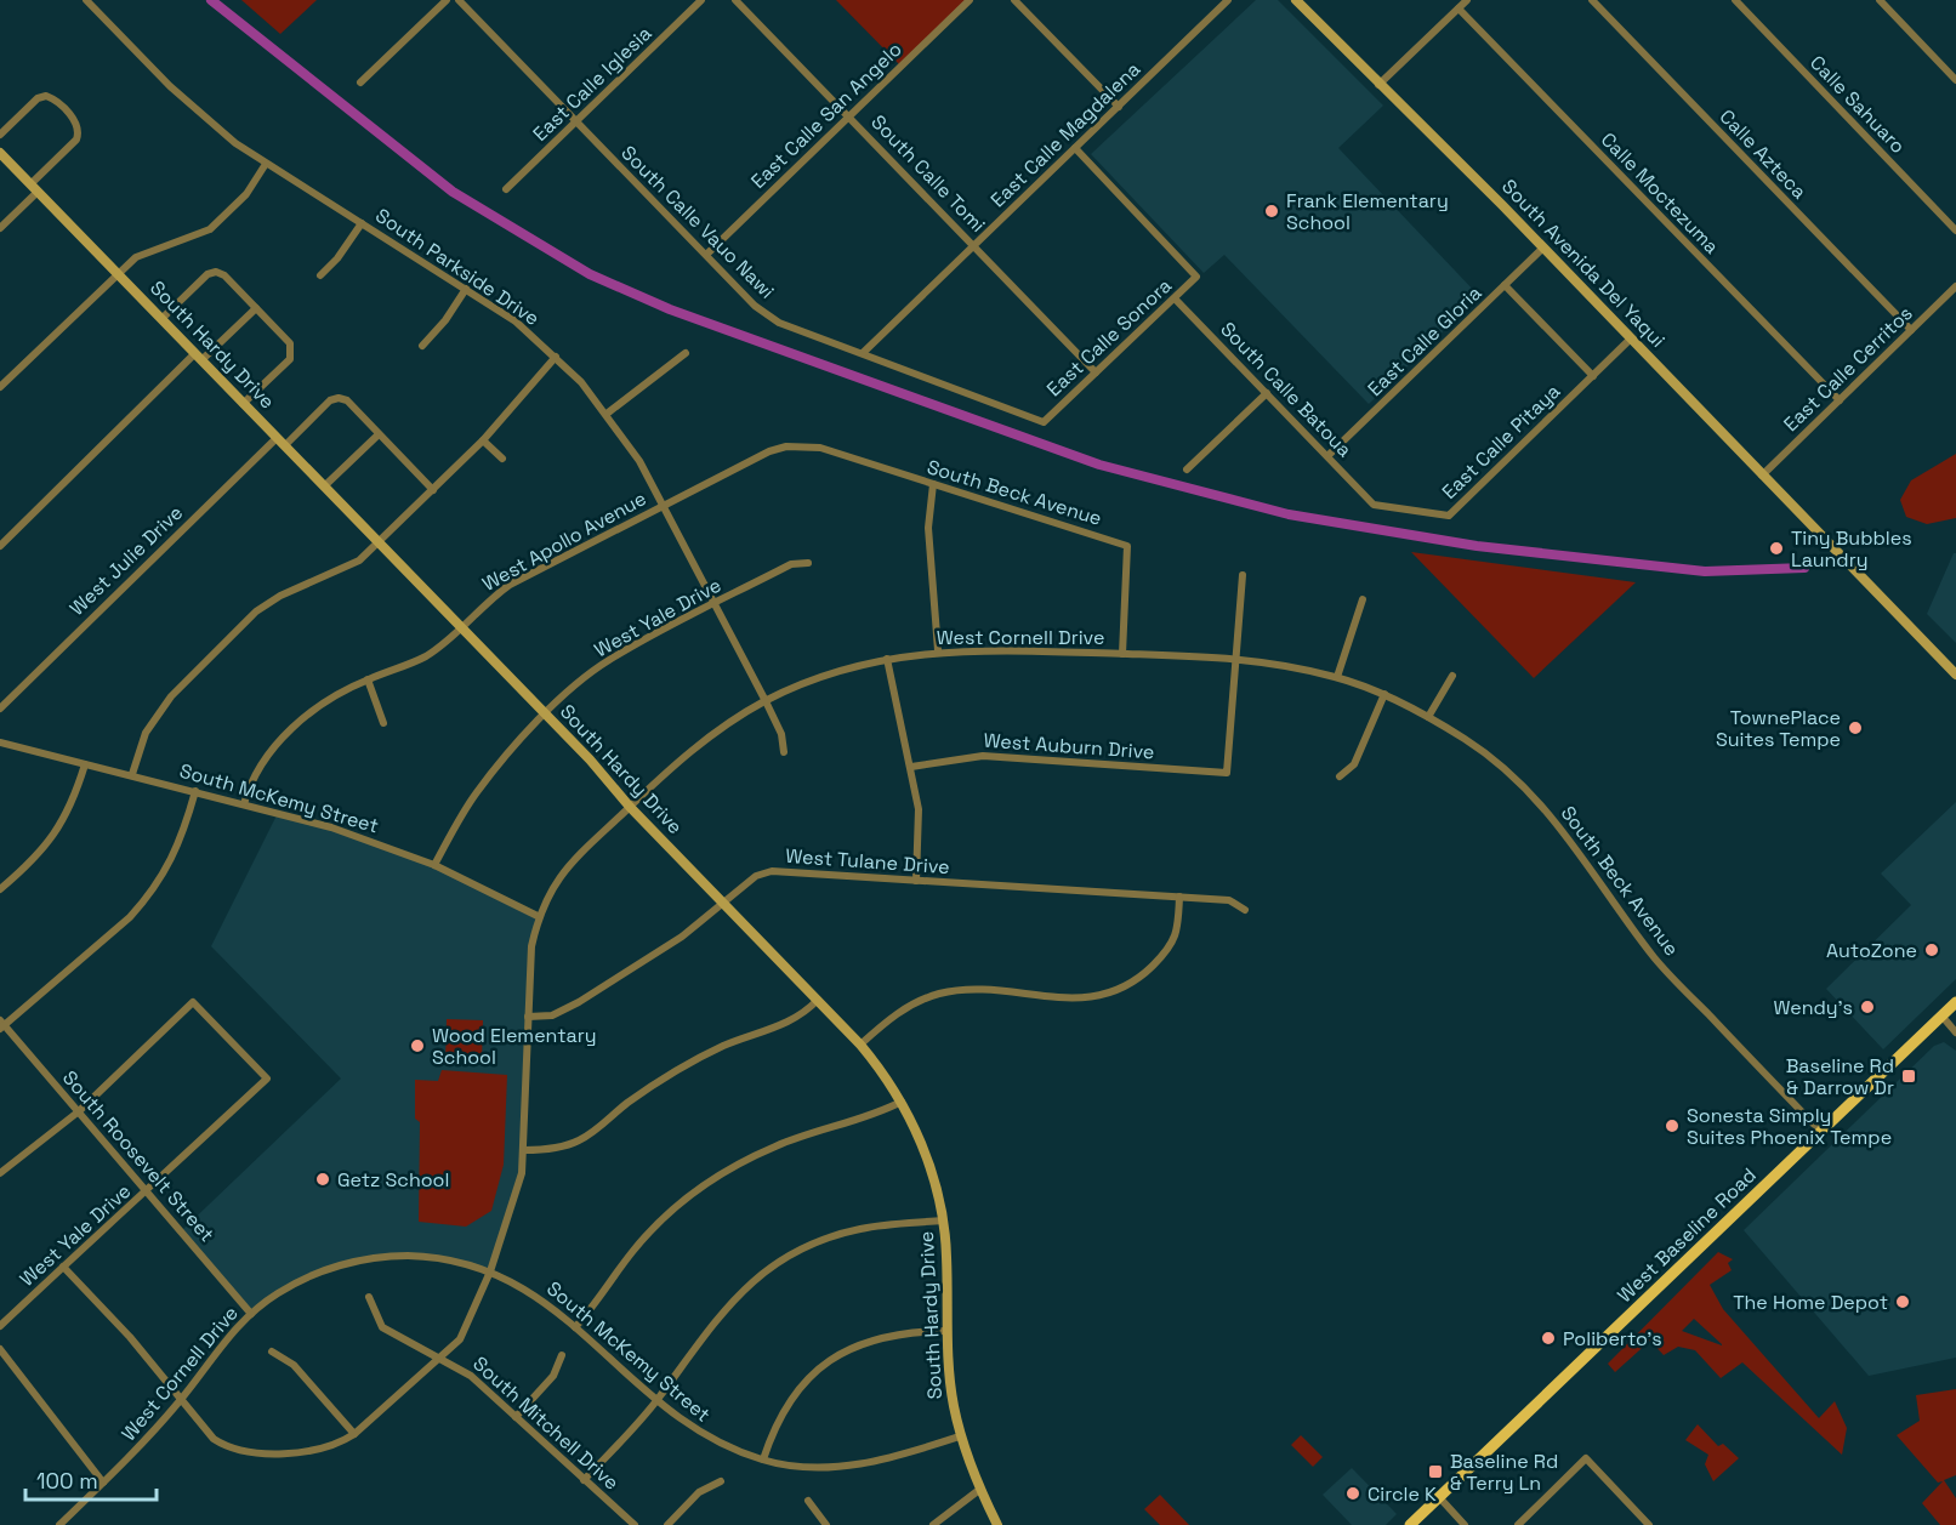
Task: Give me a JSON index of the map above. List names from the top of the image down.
{
  "streets": {
    "main road": ["West Baseline Road"],
    "street": [
      "East Calle Iglesia",
      "Calle Sahuaro",
      "East Calle San Angelo",
      "East Calle Magdalena",
      "Calle Azteca",
      "South Calle Tomi",
      "Calle Moctezuma",
      "South Calle Vauo Nawi",
      "South Avenida Del Yaqui",
      "South Parkside Drive",
      "East Calle Sonora",
      "East Calle Gloria",
      "South Hardy Drive",
      "East Calle Cerritos",
      "South Calle Batoua",
      "East Calle Pitaya",
      "South Beck Avenue",
      "West Apollo Avenue",
      "West Julie Drive",
      "West Yale Drive",
      "West Cornell Drive",
      "West Auburn Drive",
      "South McKemy Street",
      "West Tulane Drive",
      "South Roosevelt Street",
      "South Mitchell Drive"
    ]
  },
  "crossings": [
    ["East Calle Iglesia", "South Calle Vauo Nawi"],
    ["East Calle San Angelo", "South Calle Tomi"],
    ["East Calle San Angelo", "South Calle Vauo Nawi"],
    ["East Calle Magdalena", "South Calle Tomi"],
    ["East Calle Magdalena", "South Calle Vauo Nawi"],
    ["East Calle Magdalena", "East Calle Sonora"],
    ["Calle Azteca", "East Calle Cerritos"],
    ["South Calle Tomi", "East Calle Sonora"],
    ["Calle Moctezuma", "East Calle Cerritos"],
    ["South Calle Vauo Nawi", "East Calle Sonora"],
    ["South Avenida Del Yaqui", "East Calle Gloria"],
    ["South Avenida Del Yaqui", "East Calle Cerritos"],
    ["South Avenida Del Yaqui", "East Calle Pitaya"],
    ["South Parkside Drive", "West Apollo Avenue"],
    ["South Parkside Drive", "West Yale Drive"],
    ["South Parkside Drive", "West Cornell Drive"],
    ["East Calle Sonora", "South Calle Batoua"],
    ["East Calle Gloria", "South Calle Batoua"],
    ["South Hardy Drive", "West Apollo Avenue"],
    ["South Hardy Drive", "West Julie Drive"],
    ["South Hardy Drive", "West Yale Drive"],
    ["South Hardy Drive", "West Cornell Drive"],
    ["South Hardy Drive", "South McKemy Street"],
    ["South Hardy Drive", "West Tulane Drive"],
    ["South Calle Batoua", "East Calle Pitaya"],
    ["South Beck Avenue", "West Apollo Avenue"],
    ["South Beck Avenue", "West Cornell Drive"],
    ["South Beck Avenue", "West Auburn Drive"],
    ["South Beck Avenue", "West Baseline Road"],
    ["West Apollo Avenue", "South McKemy Street"],
    ["West Yale Drive", "South McKemy Street"],
    ["West Yale Drive", "South Roosevelt Street"],
    ["West Cornell Drive", "West Auburn Drive"],
    ["West Cornell Drive", "South McKemy Street"],
    ["West Cornell Drive", "West Tulane Drive"],
    ["West Cornell Drive", "South Roosevelt Street"]
  ],
  "places": {
    "other": [
      "Frank Elementary School",
      "Tiny Bubbles Laundry",
      "TownePlace Suites Tempe",
      "AutoZone",
      "Wendy's",
      "Wood Elementary School",
      "Sonesta Simply Suites Phoenix Tempe",
      "Getz School",
      "The Home Depot",
      "Poliberto’s",
      "Circle K"
    ],
    "transit": ["Baseline Rd & Darrow Dr", "Baseline Rd & Terry Ln"]
  },
  "scale_bar": "100 m"
}
